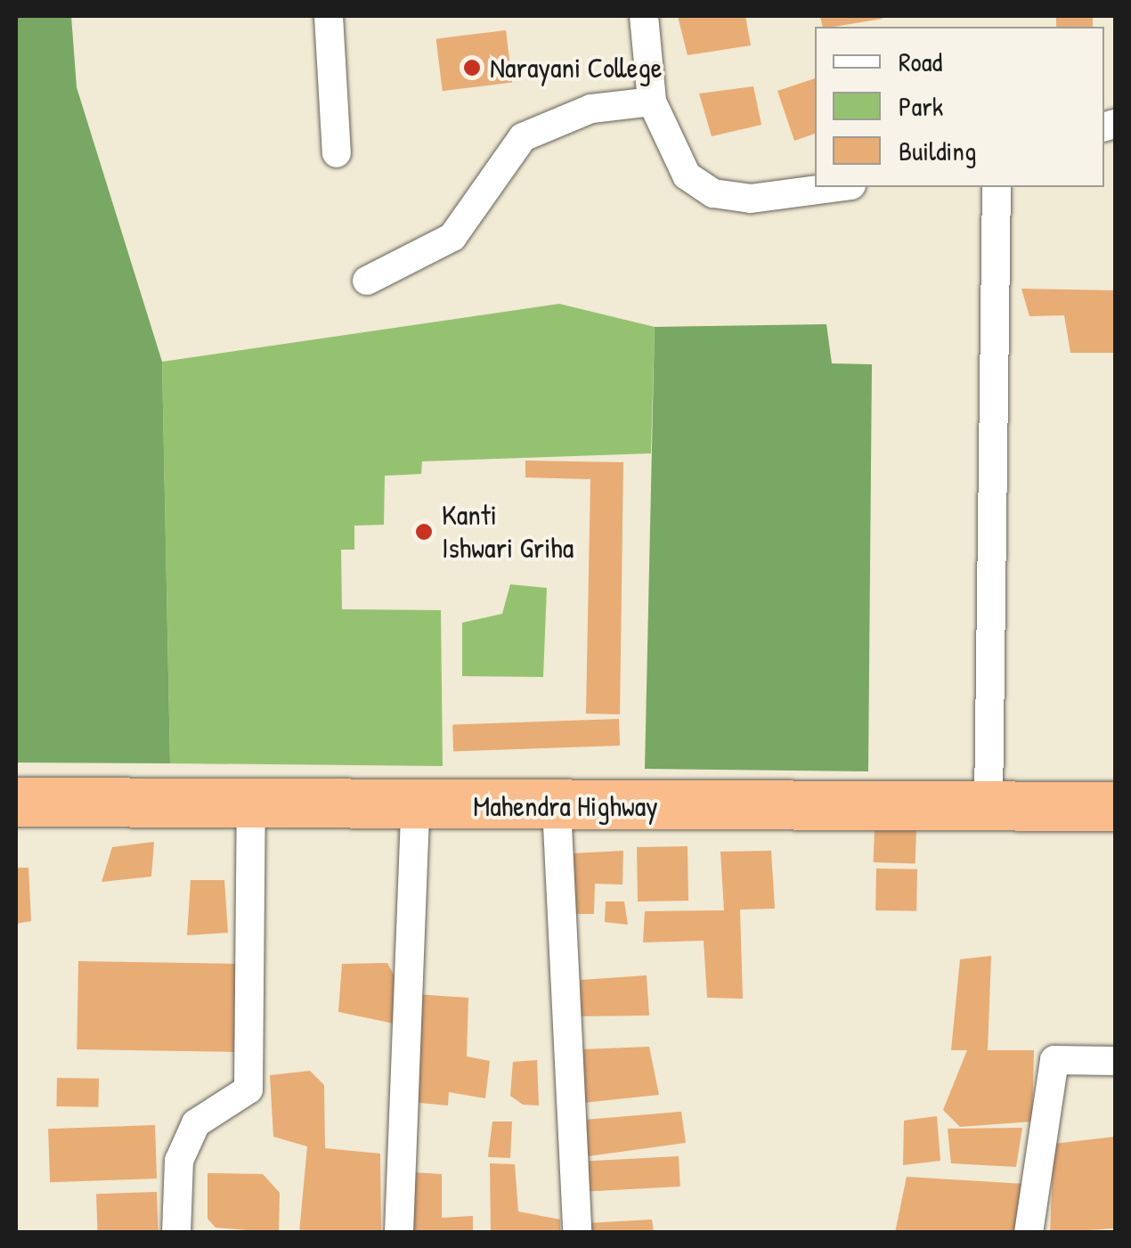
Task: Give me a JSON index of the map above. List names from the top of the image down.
{
  "streets": {
    "highway": ["Mahendra Highway"]
  },
  "places": ["Narayani College", "Kanti Ishwari Griha"],
  "legend": ["Road", "Park", "Building"]
}
